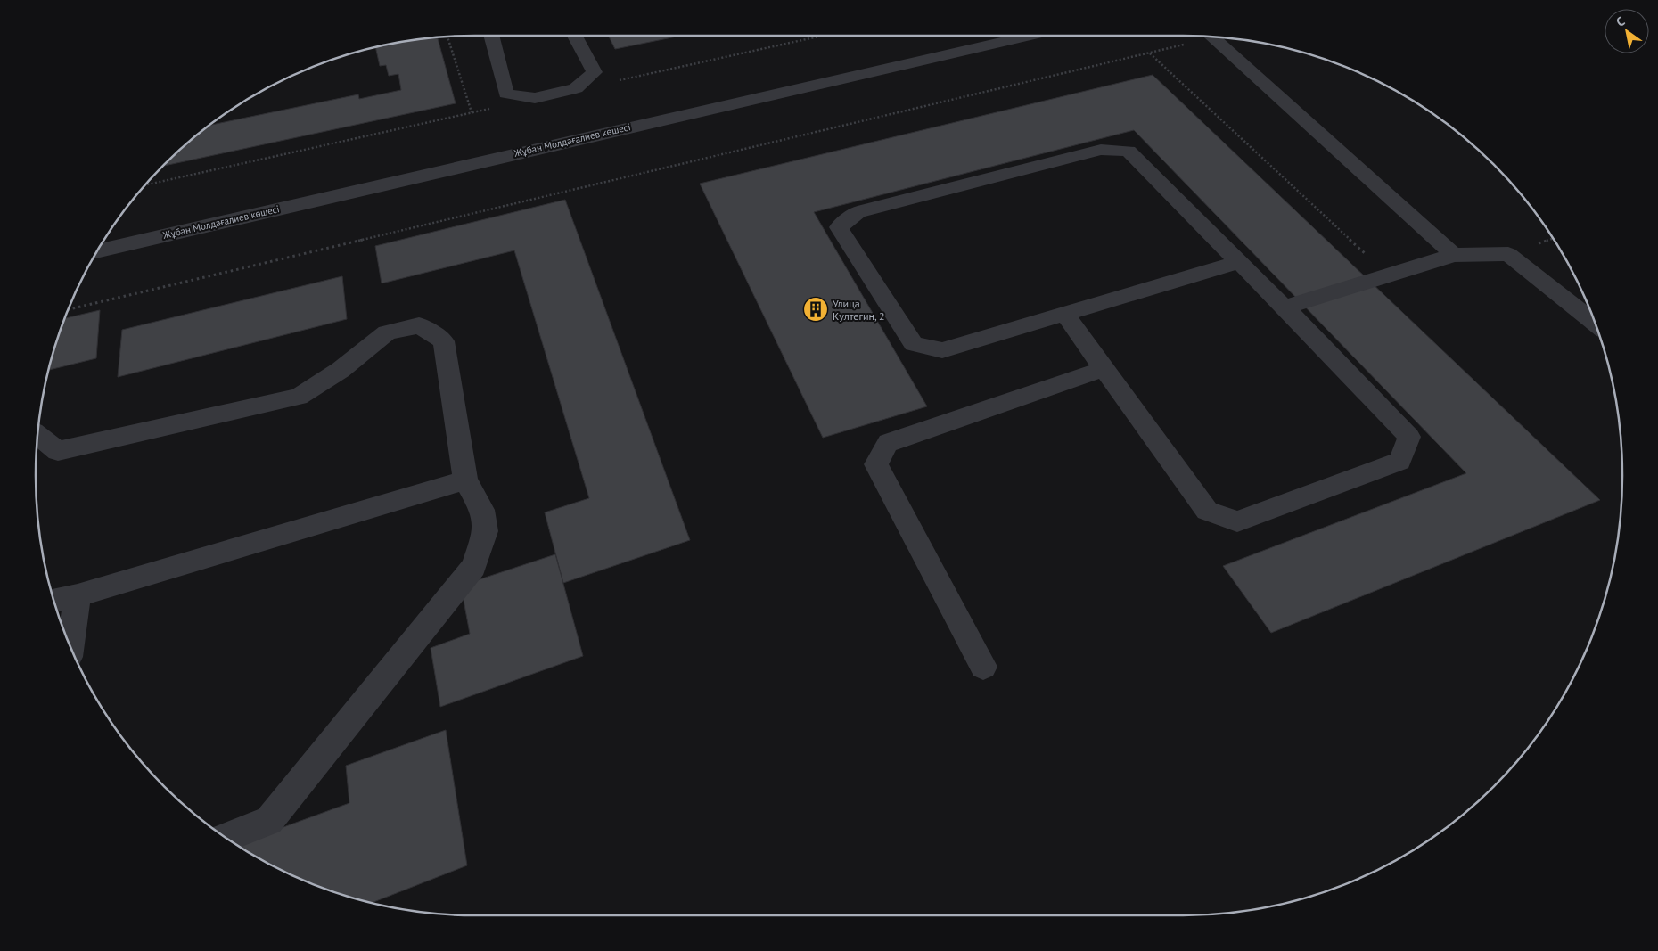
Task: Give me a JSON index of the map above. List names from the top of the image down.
{
  "streets": {
    "street": ["Жұбан Молдағалиев көшесі"]
  },
  "places": {
    "building": ["Улица Култегин, 2"]
  },
  "north": "top left"
}
